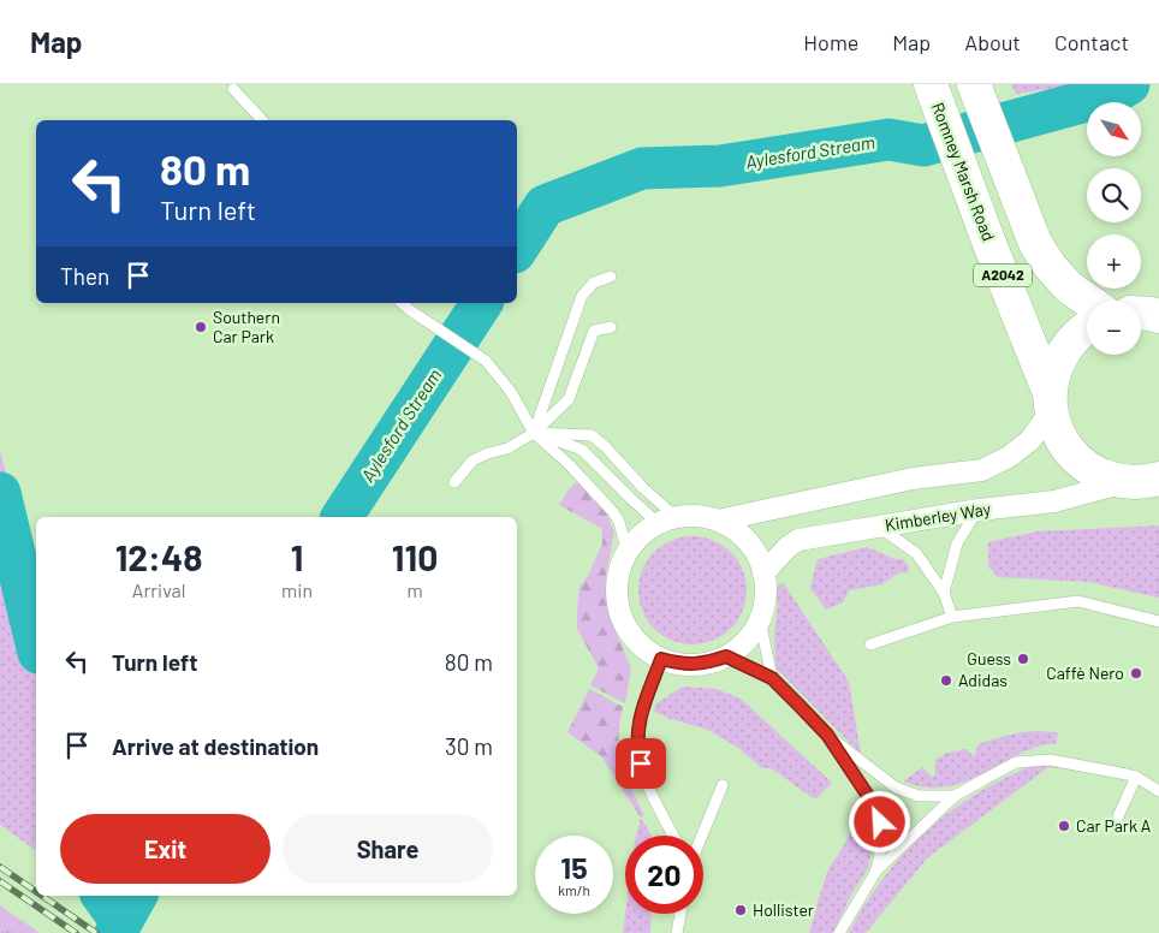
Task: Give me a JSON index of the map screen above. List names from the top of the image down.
{
  "streets": {
    "main road": ["Romney Marsh Road", "A2042"],
    "street": ["Kimberley Way"]
  },
  "crossings": [
    ["Romney Marsh Road", "Kimberley Way"]
  ],
  "water": ["Aylesford Stream"],
  "places": [
    "Southern Car Park",
    "Guess",
    "Caffè Nero",
    "Adidas",
    "Car Park A",
    "Hollister"
  ],
  "north": "bottom right",
  "page": {
    "header": "Map",
    "nav": [
      "Home",
      "Map",
      "About",
      "Contact"
    ],
    "map_buttons": ["+", "−"],
    "turn": ["80 m", "Turn left"],
    "then": "Then",
    "eta": [
      "12:48",
      "Arrival",
      "1",
      "min",
      "110",
      "m"
    ],
    "list": [
      {
        "name": "Turn left",
        "value": "80 m"
      },
      {
        "name": "Arrive at destination",
        "value": "30 m"
      }
    ],
    "buttons": ["Exit", "Share"],
    "speed": "15 km/h",
    "limit": "20"
  }
}
